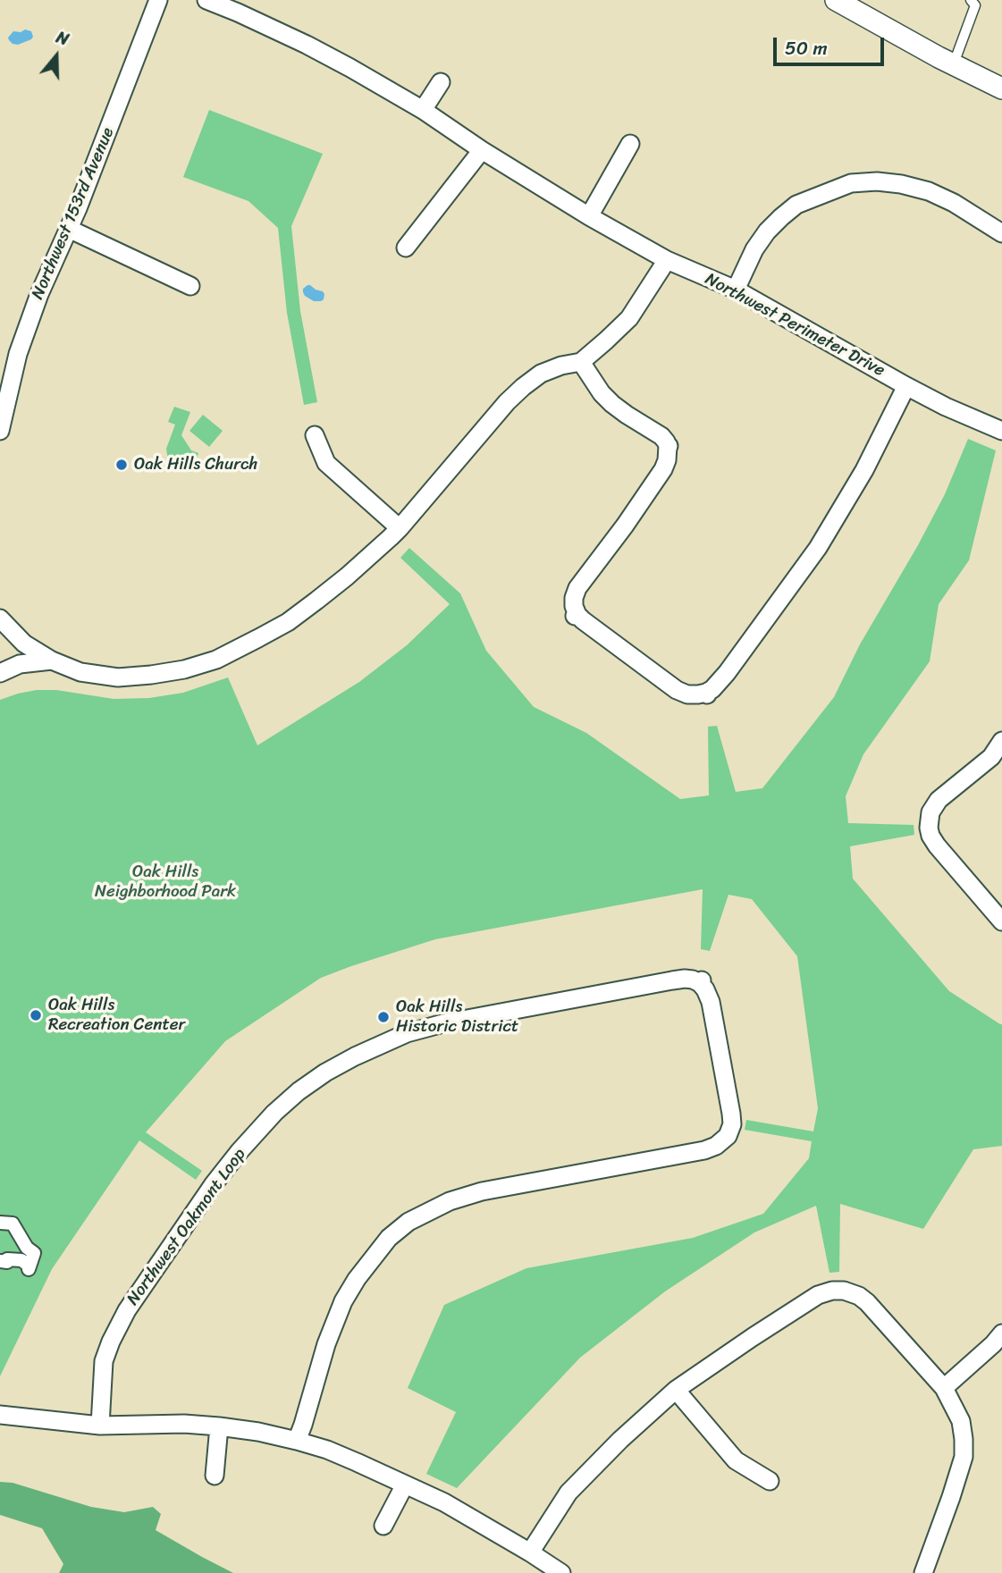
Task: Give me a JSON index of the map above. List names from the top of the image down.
{
  "streets": {
    "street": ["Northwest 153rd Avenue", "Northwest Perimeter Drive", "Northwest Oakmont Loop"]
  },
  "parks": ["Oak Hills Neighborhood Park"],
  "places": ["Oak Hills Church", "Oak Hills Recreation Center", "Oak Hills Historic District"],
  "scale_bar": "50 m",
  "north": "top"
}
